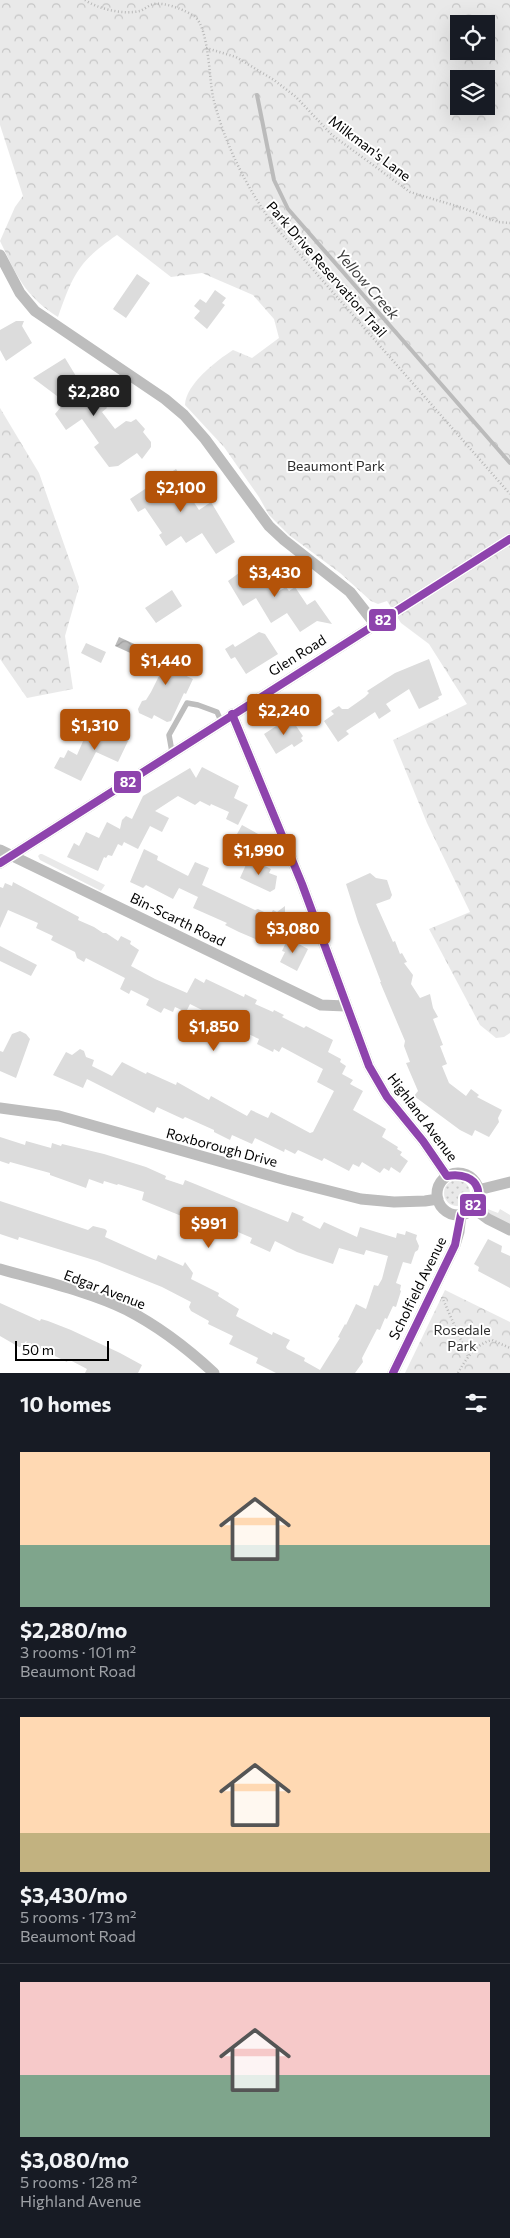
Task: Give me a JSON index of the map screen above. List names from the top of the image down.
{
  "streets": {
    "street": [
      "Glen Road",
      "Bin-Scarth Road",
      "Highland Avenue",
      "Roxborough Drive",
      "Scholfield Avenue",
      "Edgar Avenue"
    ],
    "path": ["Milkman's Lane", "Park Drive Reservation Trail"]
  },
  "crossings": [
    ["Milkman's Lane", "Park Drive Reservation Trail"],
    ["Glen Road", "Bin-Scarth Road"],
    ["Glen Road", "Highland Avenue"],
    ["Bin-Scarth Road", "Highland Avenue"],
    ["Highland Avenue", "Roxborough Drive"],
    ["Highland Avenue", "Scholfield Avenue"],
    ["Roxborough Drive", "Scholfield Avenue"]
  ],
  "water": ["Yellow Creek"],
  "parks": ["Beaumont Park", "Rosedale Park"],
  "lines": ["transit line 82"],
  "scale_bar": "50 m",
  "page": {
    "price": [
      "$2,280",
      "$2,100",
      "$3,430",
      "$1,440",
      "$2,240",
      "$1,310",
      "$1,990",
      "$3,080",
      "$1,850",
      "$991"
    ],
    "scale": "50 m",
    "heading": "10 homes",
    "list": [
      {
        "name": "$2,280/mo",
        "note": "3 rooms · 101 m² · Beaumont Road"
      },
      {
        "name": "$3,430/mo",
        "note": "5 rooms · 173 m² · Beaumont Road"
      },
      {
        "name": "$3,080/mo",
        "note": "5 rooms · 128 m² · Highland Avenue"
      }
    ]
  }
}
